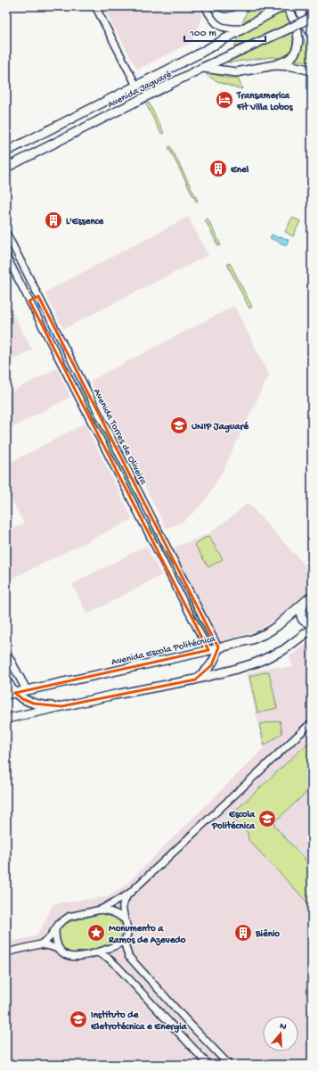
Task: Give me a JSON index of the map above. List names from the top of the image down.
{
  "streets": {
    "highway": ["Avenida Jaguaré", "Avenida Escola Politécnica"],
    "street": ["Avenida Torres de Oliveira"]
  },
  "crossings": [
    ["Avenida Torres de Oliveira", "Avenida Escola Politécnica"]
  ],
  "places": {
    "hotel": ["Transamerica Fit Villa Lobos"],
    "building": ["Enel", "L'Essence", "Biênio"],
    "school or university": ["UNIP Jaguaré", "Escola Politécnica", "Instituto de Eletrotécnica e Energia"],
    "place": ["Monumento a Ramos de Azevedo"]
  },
  "scale_bar": "100 m",
  "north": "top"
}
